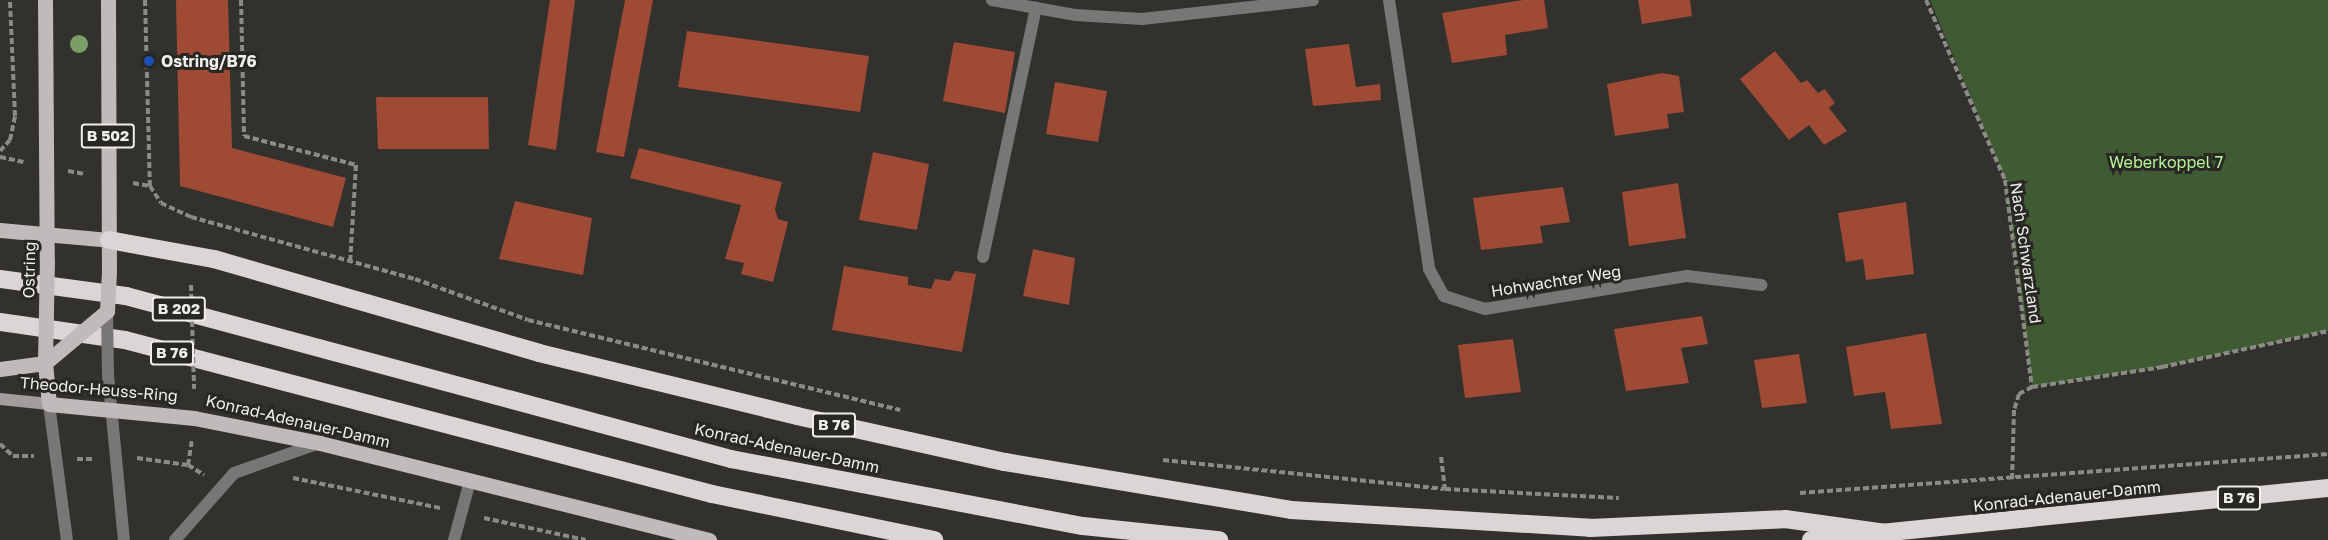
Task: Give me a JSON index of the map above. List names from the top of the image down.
{
  "streets": {
    "highway": ["B 202", "B 76", "Konrad-Adenauer-Damm"],
    "main road": ["B 502", "Ostring", "Theodor-Heuss-Ring"],
    "street": ["Hohwachter Weg"],
    "path": ["Nach Schwarzland"]
  },
  "crossings": [
    ["B 502", "B 76"],
    ["Ostring", "B 76"],
    ["Ostring", "Theodor-Heuss-Ring"],
    ["B 76", "Konrad-Adenauer-Damm"],
    ["Theodor-Heuss-Ring", "Konrad-Adenauer-Damm"]
  ],
  "parks": ["Weberkoppel 7"],
  "places": ["Ostring/B76"]
}
